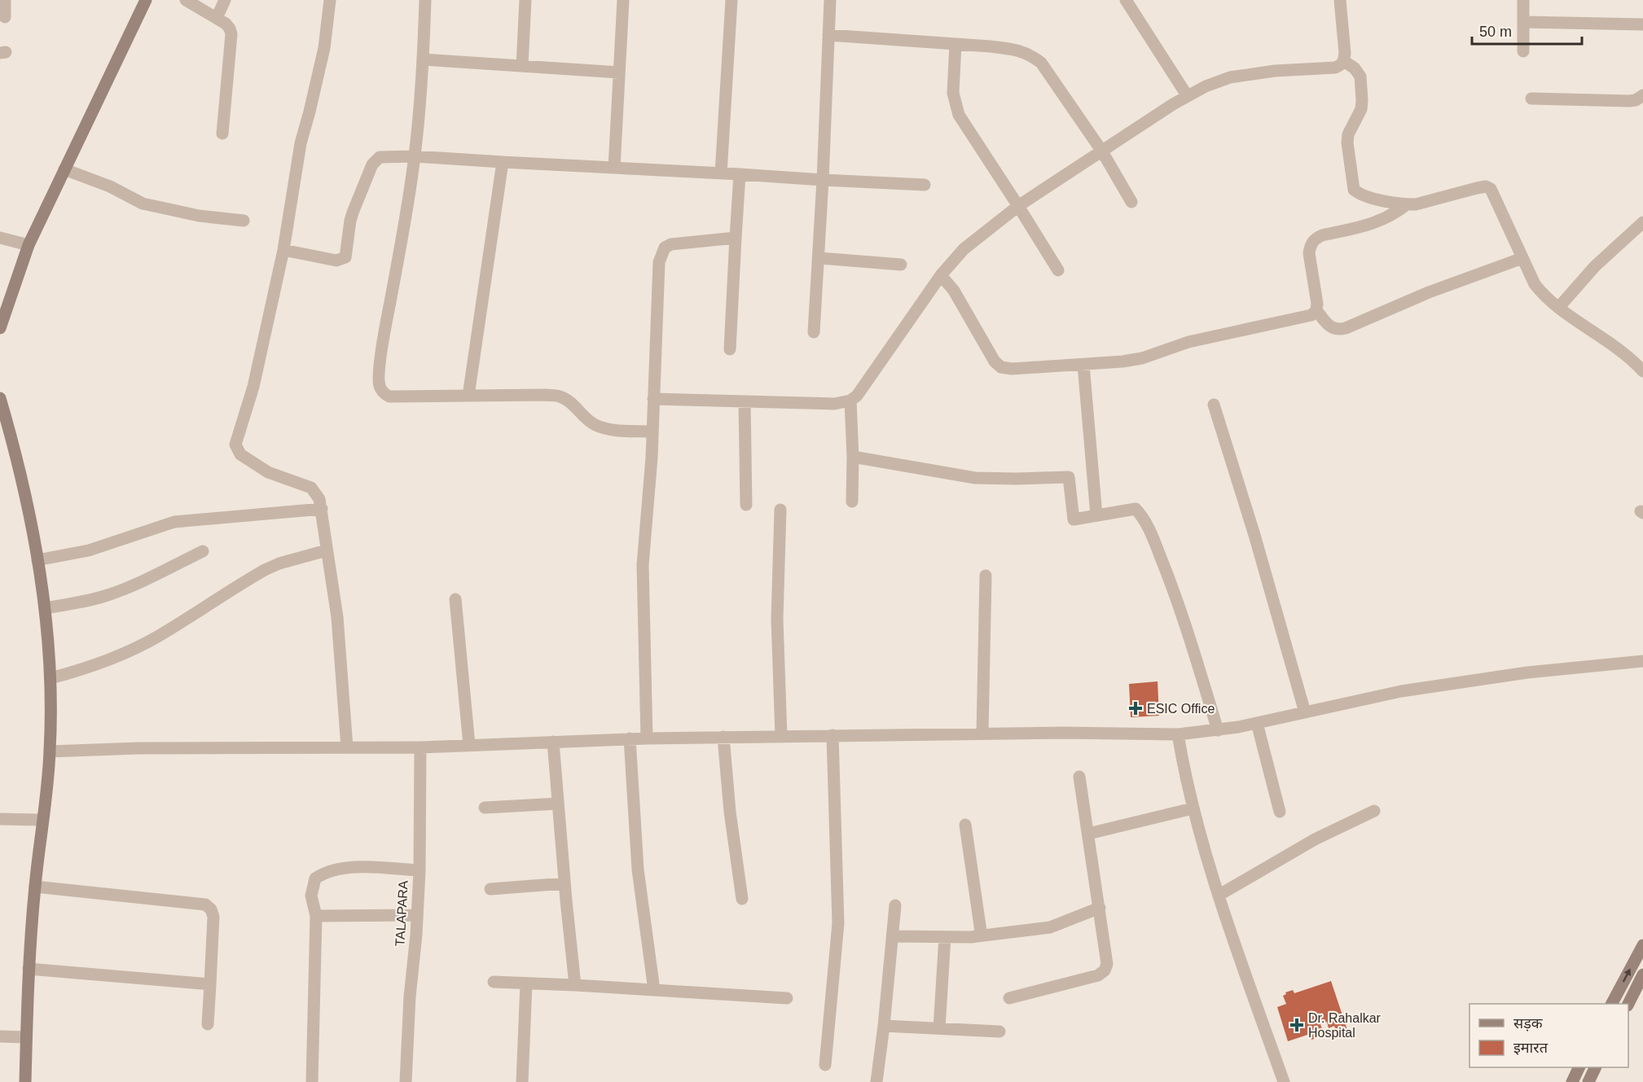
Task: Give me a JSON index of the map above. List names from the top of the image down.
{
  "streets": {
    "street": ["TALAPARA"]
  },
  "places": {
    "health": ["ESIC Office", "Dr. Rahalkar Hospital"]
  },
  "legend": ["सड़क", "इमारत"],
  "scale_bar": "50 m"
}
